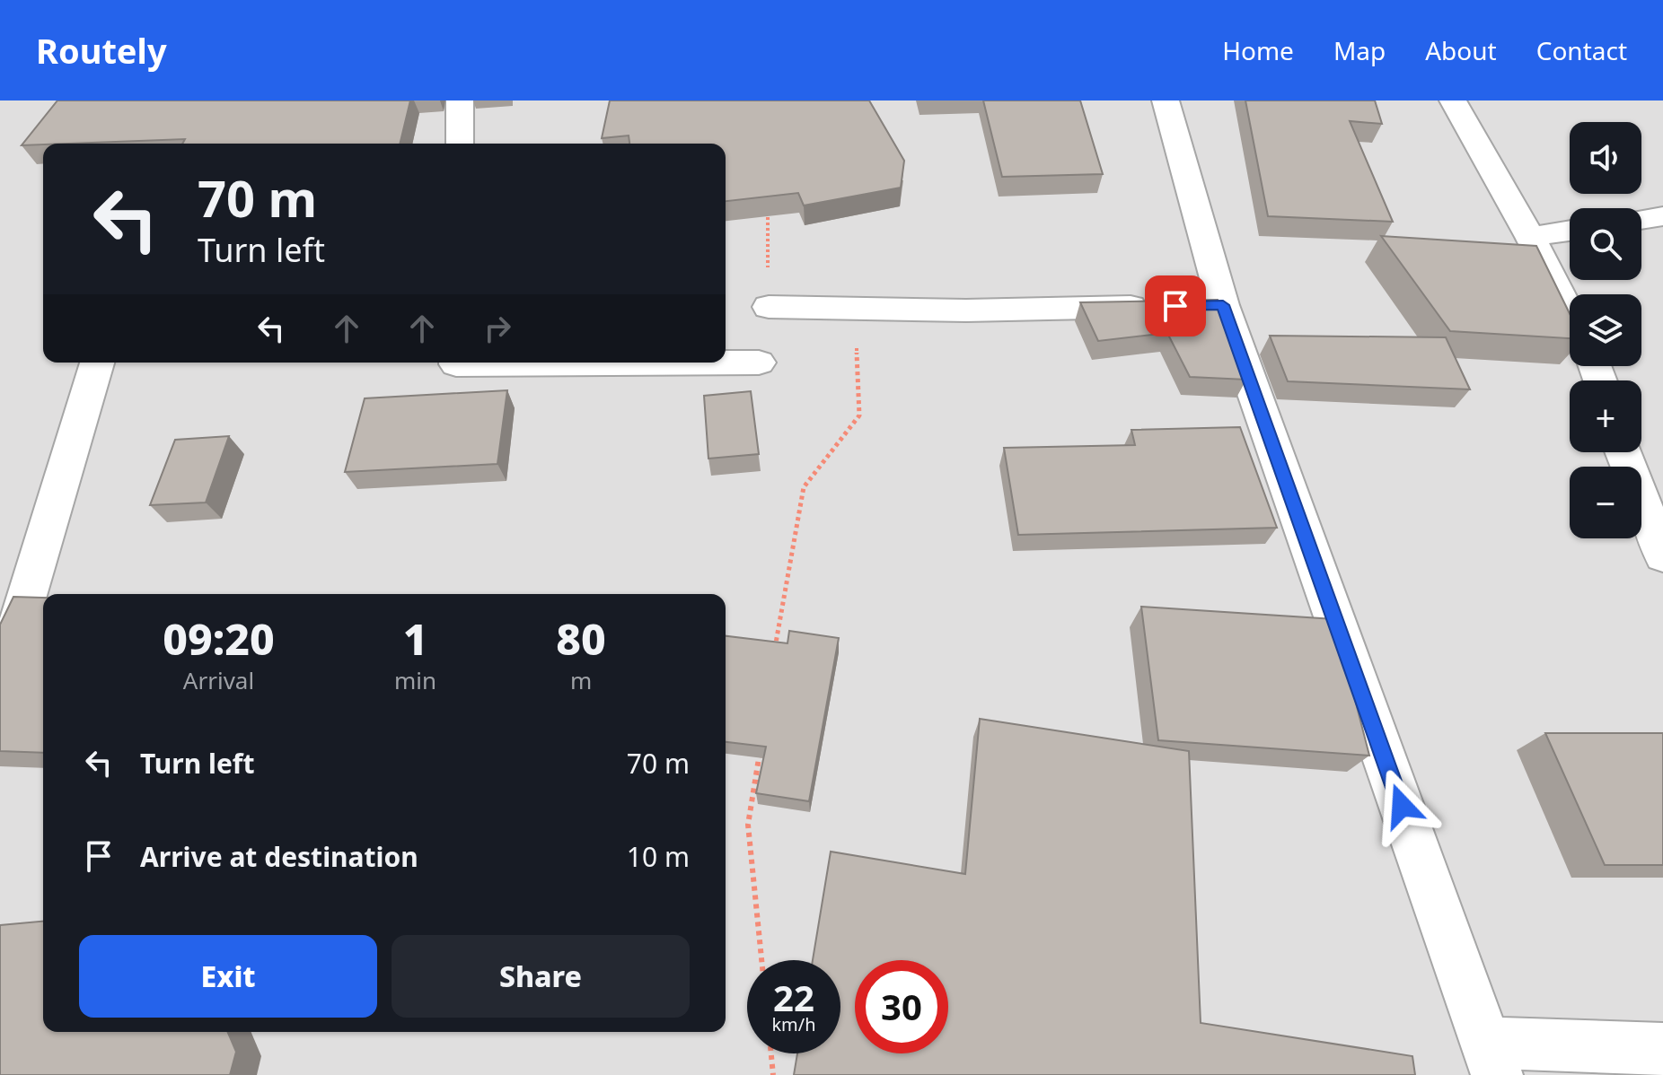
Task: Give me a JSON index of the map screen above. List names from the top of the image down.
{
  "page": {
    "header": "Routely",
    "nav": [
      "Home",
      "Map",
      "About",
      "Contact"
    ],
    "map_buttons": ["+", "−"],
    "turn": ["70 m", "Turn left"],
    "eta": [
      "09:20",
      "Arrival",
      "1",
      "min",
      "80",
      "m"
    ],
    "list": [
      {
        "name": "Turn left",
        "value": "70 m"
      },
      {
        "name": "Arrive at destination",
        "value": "10 m"
      }
    ],
    "buttons": ["Exit", "Share"],
    "speed": "22 km/h",
    "limit": "30"
  }
}
